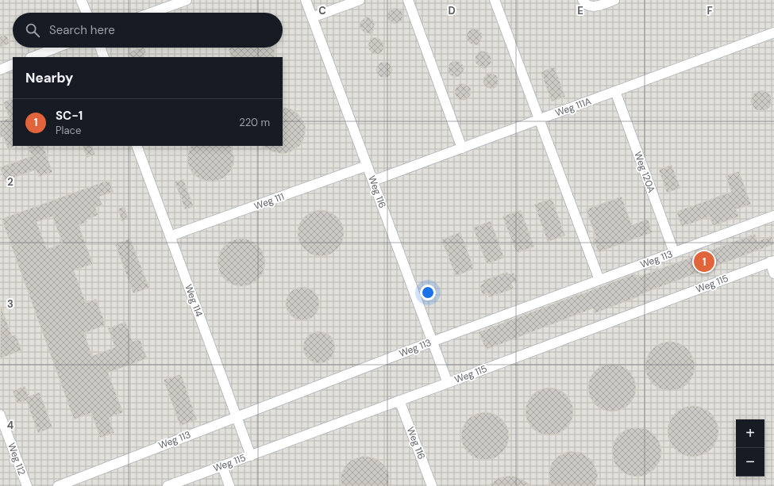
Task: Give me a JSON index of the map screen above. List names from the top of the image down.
{
  "streets": {
    "lane": [
      "Weg 111A",
      "Weg 120A",
      "Weg 116",
      "Weg 111",
      "Weg 113",
      "Weg 115",
      "Weg 114",
      "Weg 112"
    ]
  },
  "crossings": [
    ["Weg 111A", "Weg 120A"],
    ["Weg 111A", "Weg 116"],
    ["Weg 120A", "Weg 113"],
    ["Weg 116", "Weg 111"],
    ["Weg 116", "Weg 113"],
    ["Weg 116", "Weg 115"],
    ["Weg 111", "Weg 114"],
    ["Weg 113", "Weg 114"],
    ["Weg 115", "Weg 114"]
  ],
  "page": {
    "search": "Search here",
    "heading": "Nearby",
    "list": [
      {
        "mark": "1",
        "name": "SC-1",
        "note": "Place",
        "value": "220 m"
      }
    ],
    "pins": "1",
    "map_buttons": ["+", "−"]
  },
  "grid": {
    "columns": [
      "C",
      "D",
      "E",
      "F"
    ],
    "rows": ["2", "3", "4"]
  }
}
